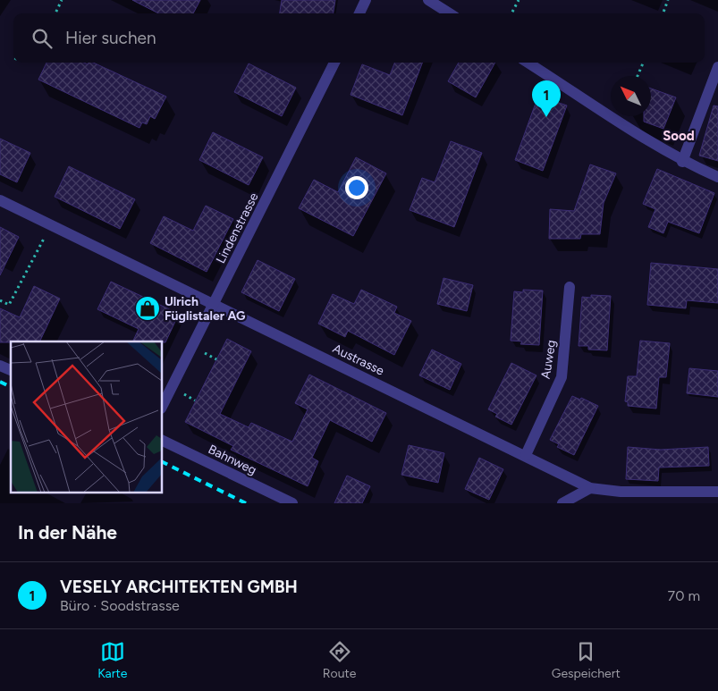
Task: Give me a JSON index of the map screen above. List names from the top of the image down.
{
  "streets": {
    "street": [
      "Lindenstrasse",
      "Austrasse",
      "Auweg",
      "Bahnweg"
    ]
  },
  "crossings": [
    ["Lindenstrasse", "Austrasse"],
    ["Austrasse", "Auweg"]
  ],
  "districts": ["Sood"],
  "places": {
    "shop": ["Ulrich Füglistaler AG"]
  },
  "north": "top left",
  "page": {
    "search": "Hier suchen",
    "pins": "1",
    "heading": "In der Nähe",
    "list": [
      {
        "mark": "1",
        "name": "VESELY ARCHITEKTEN GMBH",
        "note": "Büro · Soodstrasse",
        "value": "70 m"
      }
    ],
    "nav": ["Karte", "Route", "Gespeichert"]
  }
}
